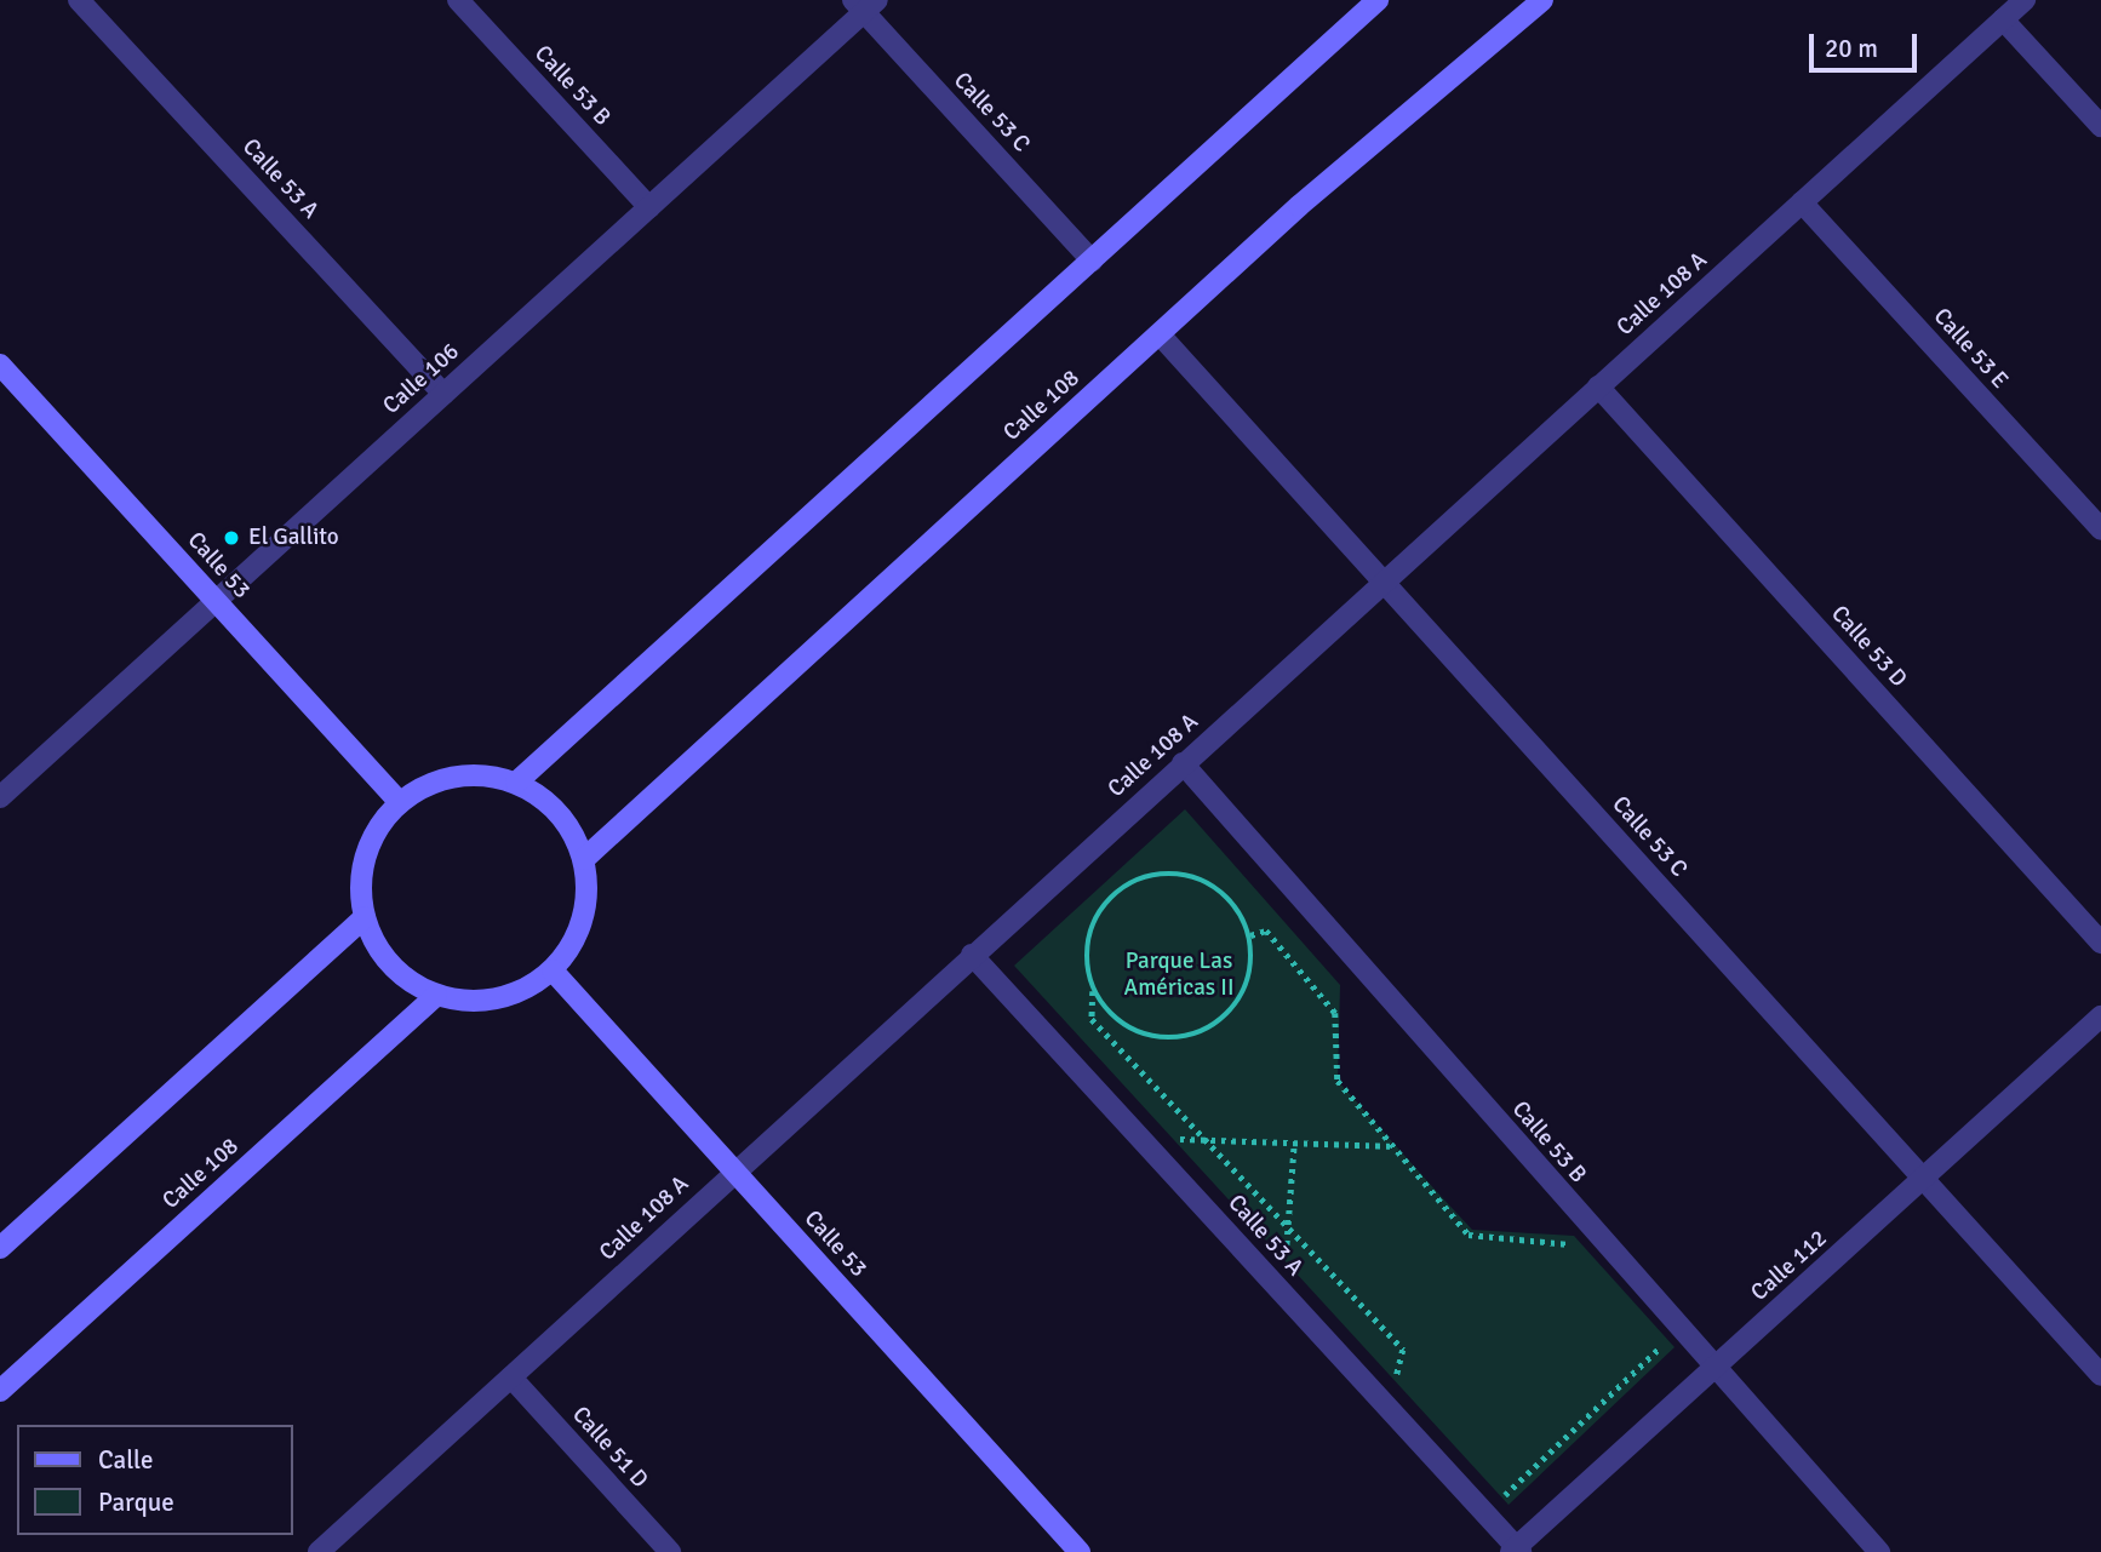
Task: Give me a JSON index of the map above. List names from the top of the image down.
{
  "streets": {
    "main road": ["Calle 108", "Calle 53"],
    "street": [
      "Calle 53 B",
      "Calle 53 C",
      "Calle 53 A",
      "Calle 108 A",
      "Calle 53 E",
      "Calle 106",
      "Calle 53 D",
      "Calle 112",
      "Calle 51 D"
    ]
  },
  "crossings": [
    ["Calle 53 B", "Calle 108 A"],
    ["Calle 53 B", "Calle 106"],
    ["Calle 53 B", "Calle 112"],
    ["Calle 53 C", "Calle 108 A"],
    ["Calle 53 C", "Calle 106"],
    ["Calle 53 C", "Calle 108"],
    ["Calle 53 C", "Calle 112"],
    ["Calle 53 A", "Calle 108 A"],
    ["Calle 53 A", "Calle 106"],
    ["Calle 53 A", "Calle 112"],
    ["Calle 108 A", "Calle 53 E"],
    ["Calle 108 A", "Calle 53"],
    ["Calle 108 A", "Calle 53 D"],
    ["Calle 108 A", "Calle 51 D"],
    ["Calle 106", "Calle 53"],
    ["Calle 108", "Calle 53"]
  ],
  "parks": ["Parque Las Américas II"],
  "places": ["El Gallito"],
  "legend": ["Calle", "Parque"],
  "scale_bar": "20 m"
}
